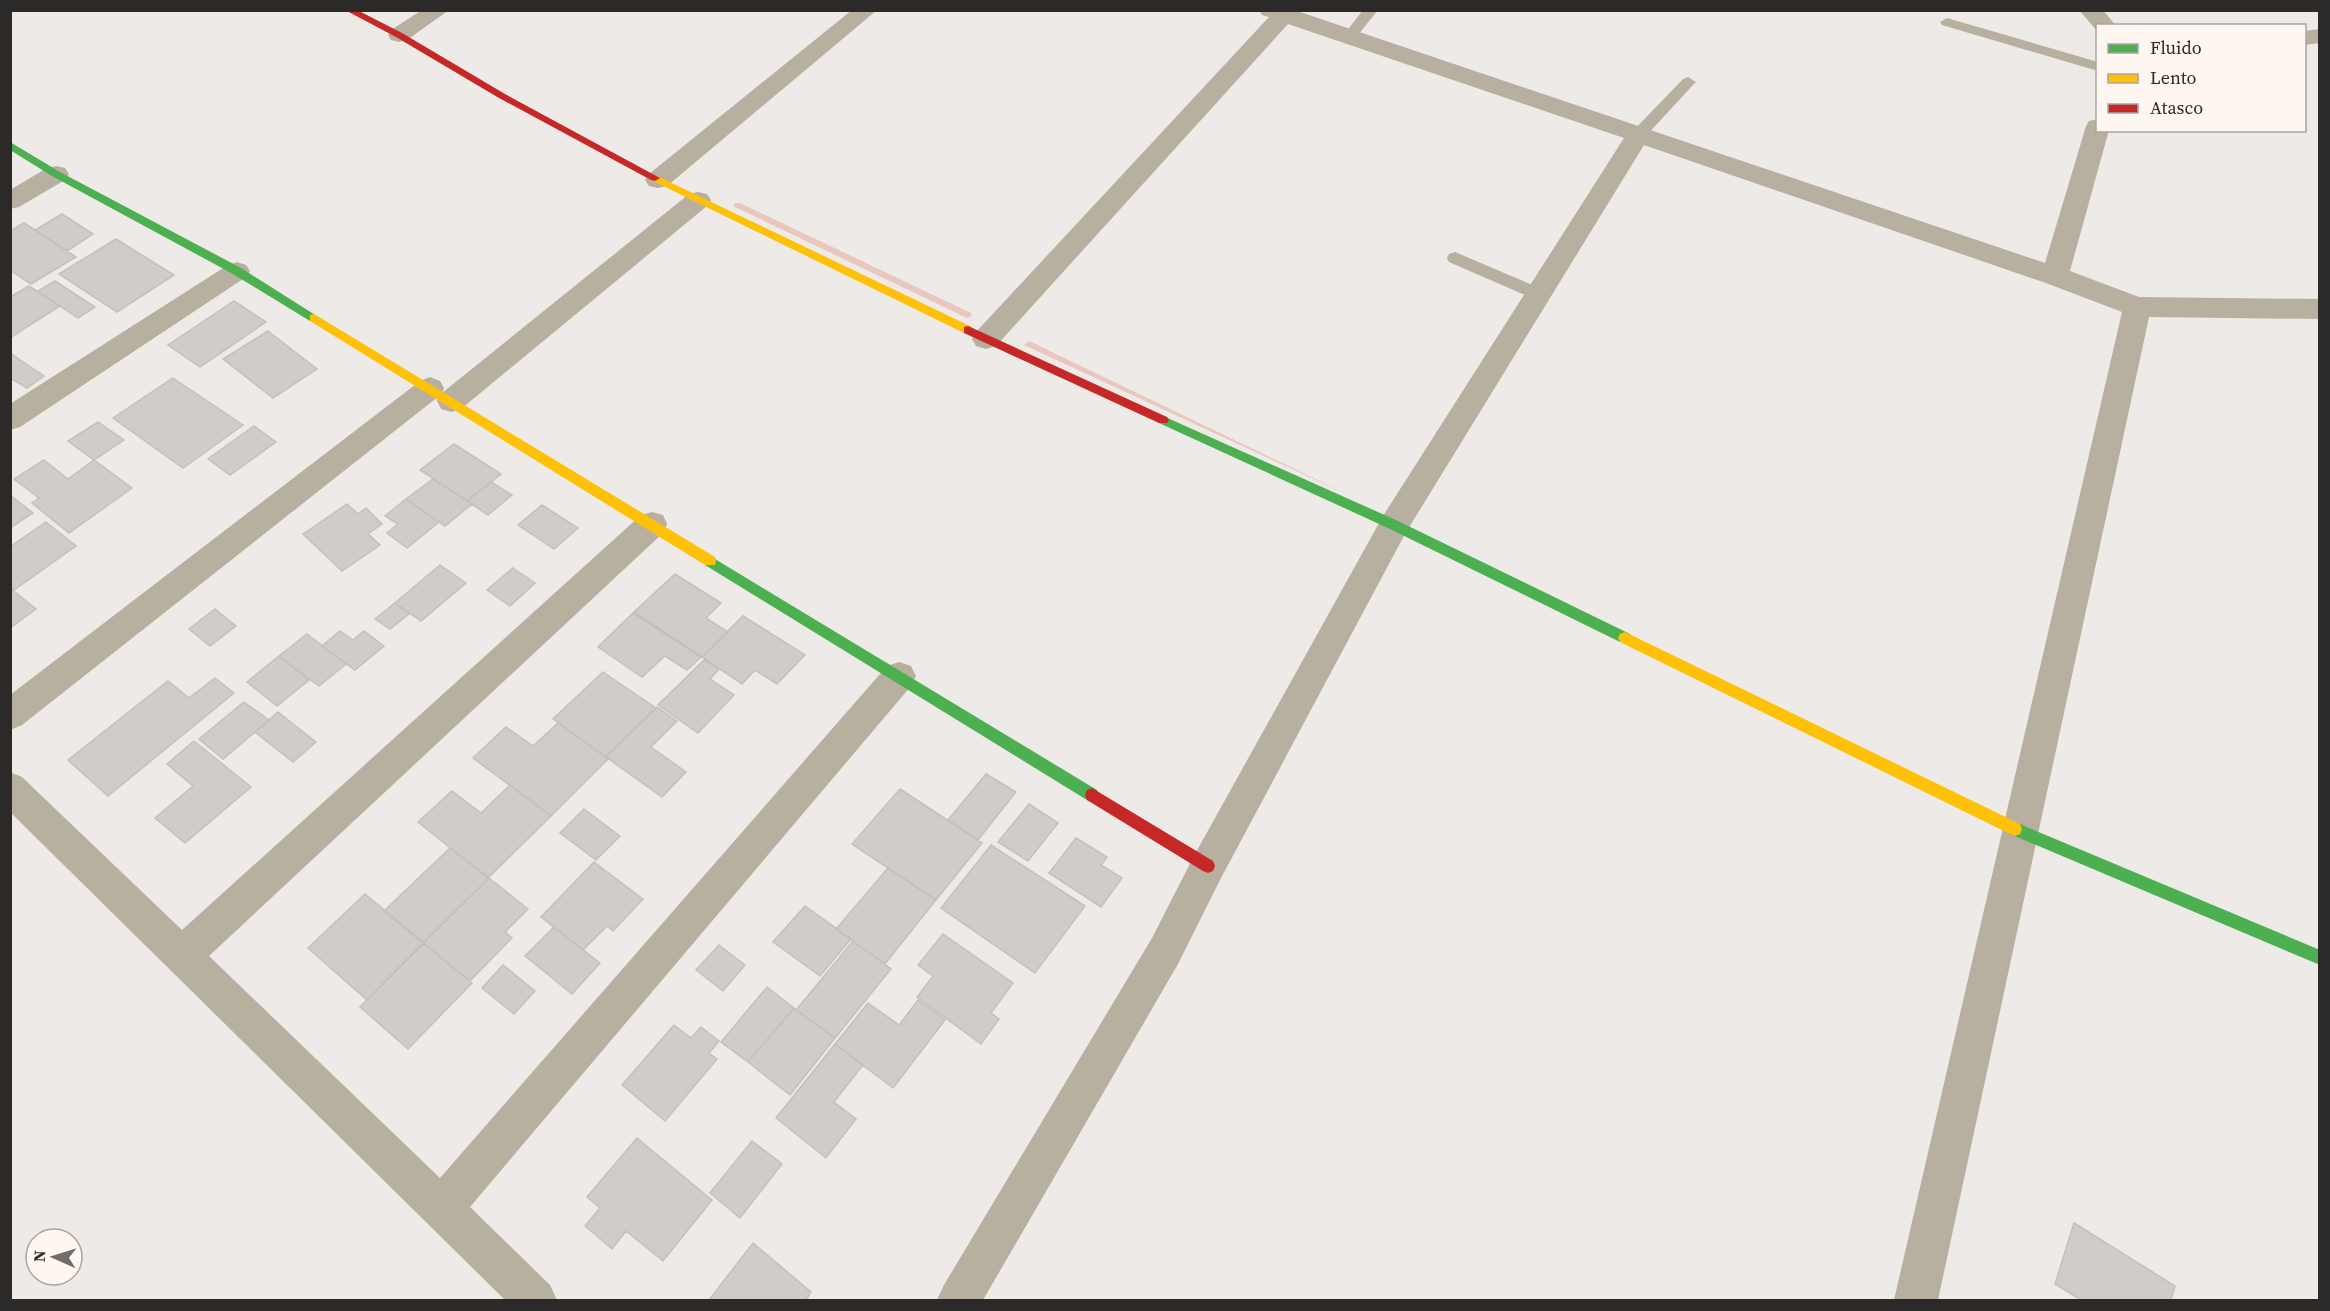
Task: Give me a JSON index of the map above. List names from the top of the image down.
{
  "legend": ["Fluido", "Lento", "Atasco"],
  "north": "left"
}
